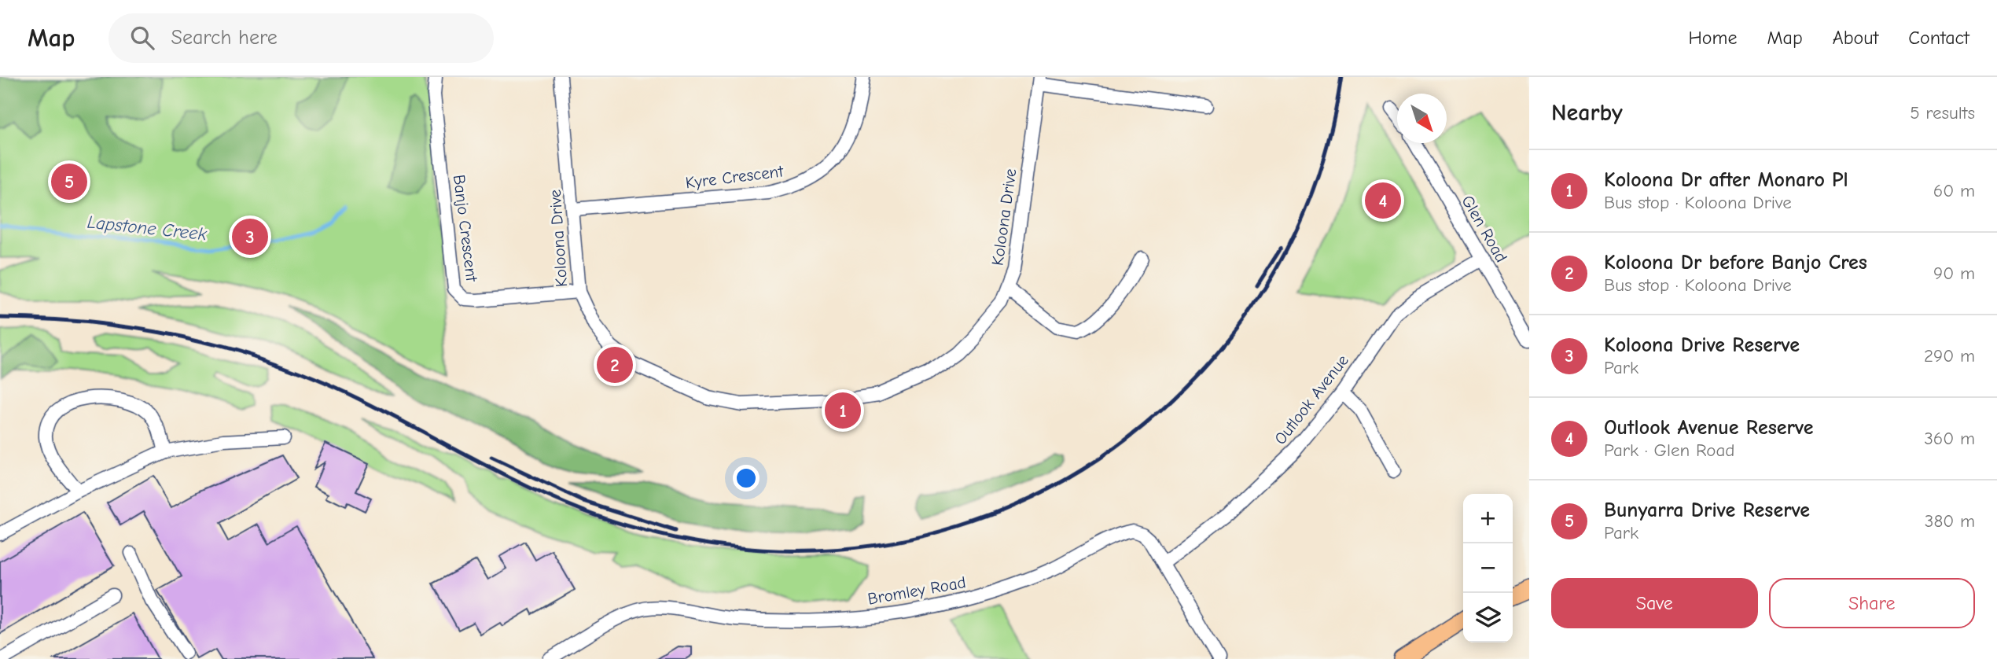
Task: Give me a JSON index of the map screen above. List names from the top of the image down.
{
  "streets": {
    "street": [
      "Kyre Crescent",
      "Koloona Drive",
      "Banjo Crescent",
      "Glen Road",
      "Outlook Avenue",
      "Bromley Road"
    ]
  },
  "crossings": [
    ["Kyre Crescent", "Koloona Drive"],
    ["Koloona Drive", "Banjo Crescent"],
    ["Glen Road", "Outlook Avenue"],
    ["Outlook Avenue", "Bromley Road"]
  ],
  "water": ["Lapstone Creek"],
  "north": "bottom right",
  "page": {
    "header": "Map",
    "search": "Search here",
    "nav": [
      "Home",
      "Map",
      "About",
      "Contact"
    ],
    "heading": ["Nearby", "5 results"],
    "list": [
      {
        "mark": "1",
        "name": "Koloona Dr after Monaro Pl",
        "note": "Bus stop · Koloona Drive",
        "value": "60 m"
      },
      {
        "mark": "2",
        "name": "Koloona Dr before Banjo Cres",
        "note": "Bus stop · Koloona Drive",
        "value": "90 m"
      },
      {
        "mark": "3",
        "name": "Koloona Drive Reserve",
        "note": "Park",
        "value": "290 m"
      },
      {
        "mark": "4",
        "name": "Outlook Avenue Reserve",
        "note": "Park · Glen Road",
        "value": "360 m"
      },
      {
        "mark": "5",
        "name": "Bunyarra Drive Reserve",
        "note": "Park",
        "value": "380 m"
      }
    ],
    "pins": [
      "5",
      "4",
      "3",
      "2",
      "1"
    ],
    "map_buttons": ["+", "−"],
    "buttons": ["Save", "Share"]
  }
}
